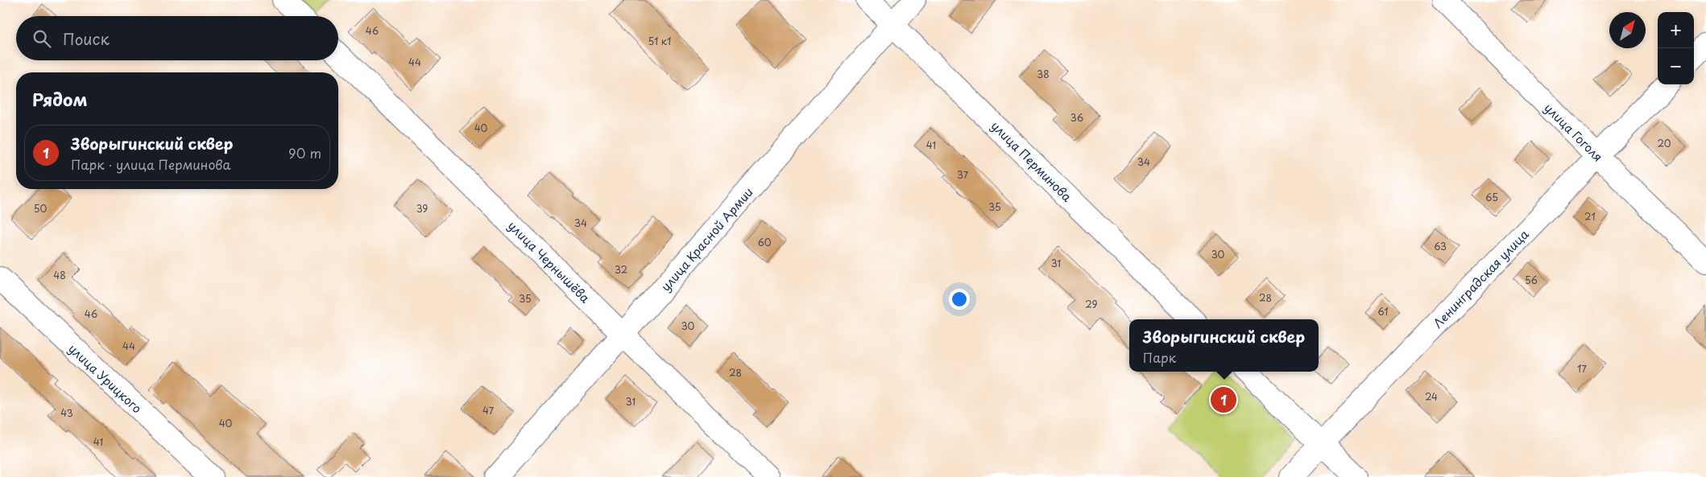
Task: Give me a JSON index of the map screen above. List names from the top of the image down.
{
  "streets": {
    "street": [
      "улица Гоголя",
      "улица Перминова",
      "улица Красной Армии",
      "улица Чернышёва",
      "Ленинградская улица",
      "улица Урицкого"
    ]
  },
  "crossings": [
    ["улица Гоголя", "Ленинградская улица"],
    ["улица Перминова", "улица Красной Армии"],
    ["улица Красной Армии", "улица Чернышёва"]
  ],
  "house_numbers": [
    "46",
    "51 к1",
    "44",
    "38",
    "36",
    "40",
    "20",
    "41",
    "34",
    "37",
    "65",
    "35",
    "50",
    "39",
    "21",
    "34",
    "60",
    "63",
    "30",
    "31",
    "32",
    "48",
    "56",
    "28",
    "35",
    "29",
    "61",
    "46",
    "30",
    "44",
    "17",
    "28",
    "24",
    "31",
    "47",
    "43",
    "40",
    "41"
  ],
  "north": "top right",
  "page": {
    "map_buttons": ["+", "−"],
    "search": "Поиск",
    "heading": "Рядом",
    "list": [
      {
        "mark": "1",
        "name": "Зворыгинский сквер",
        "note": "Парк · улица Перминова",
        "value": "90 m"
      }
    ],
    "popup": ["Зворыгинский сквер", "Парк"],
    "pins": "1"
  }
}
